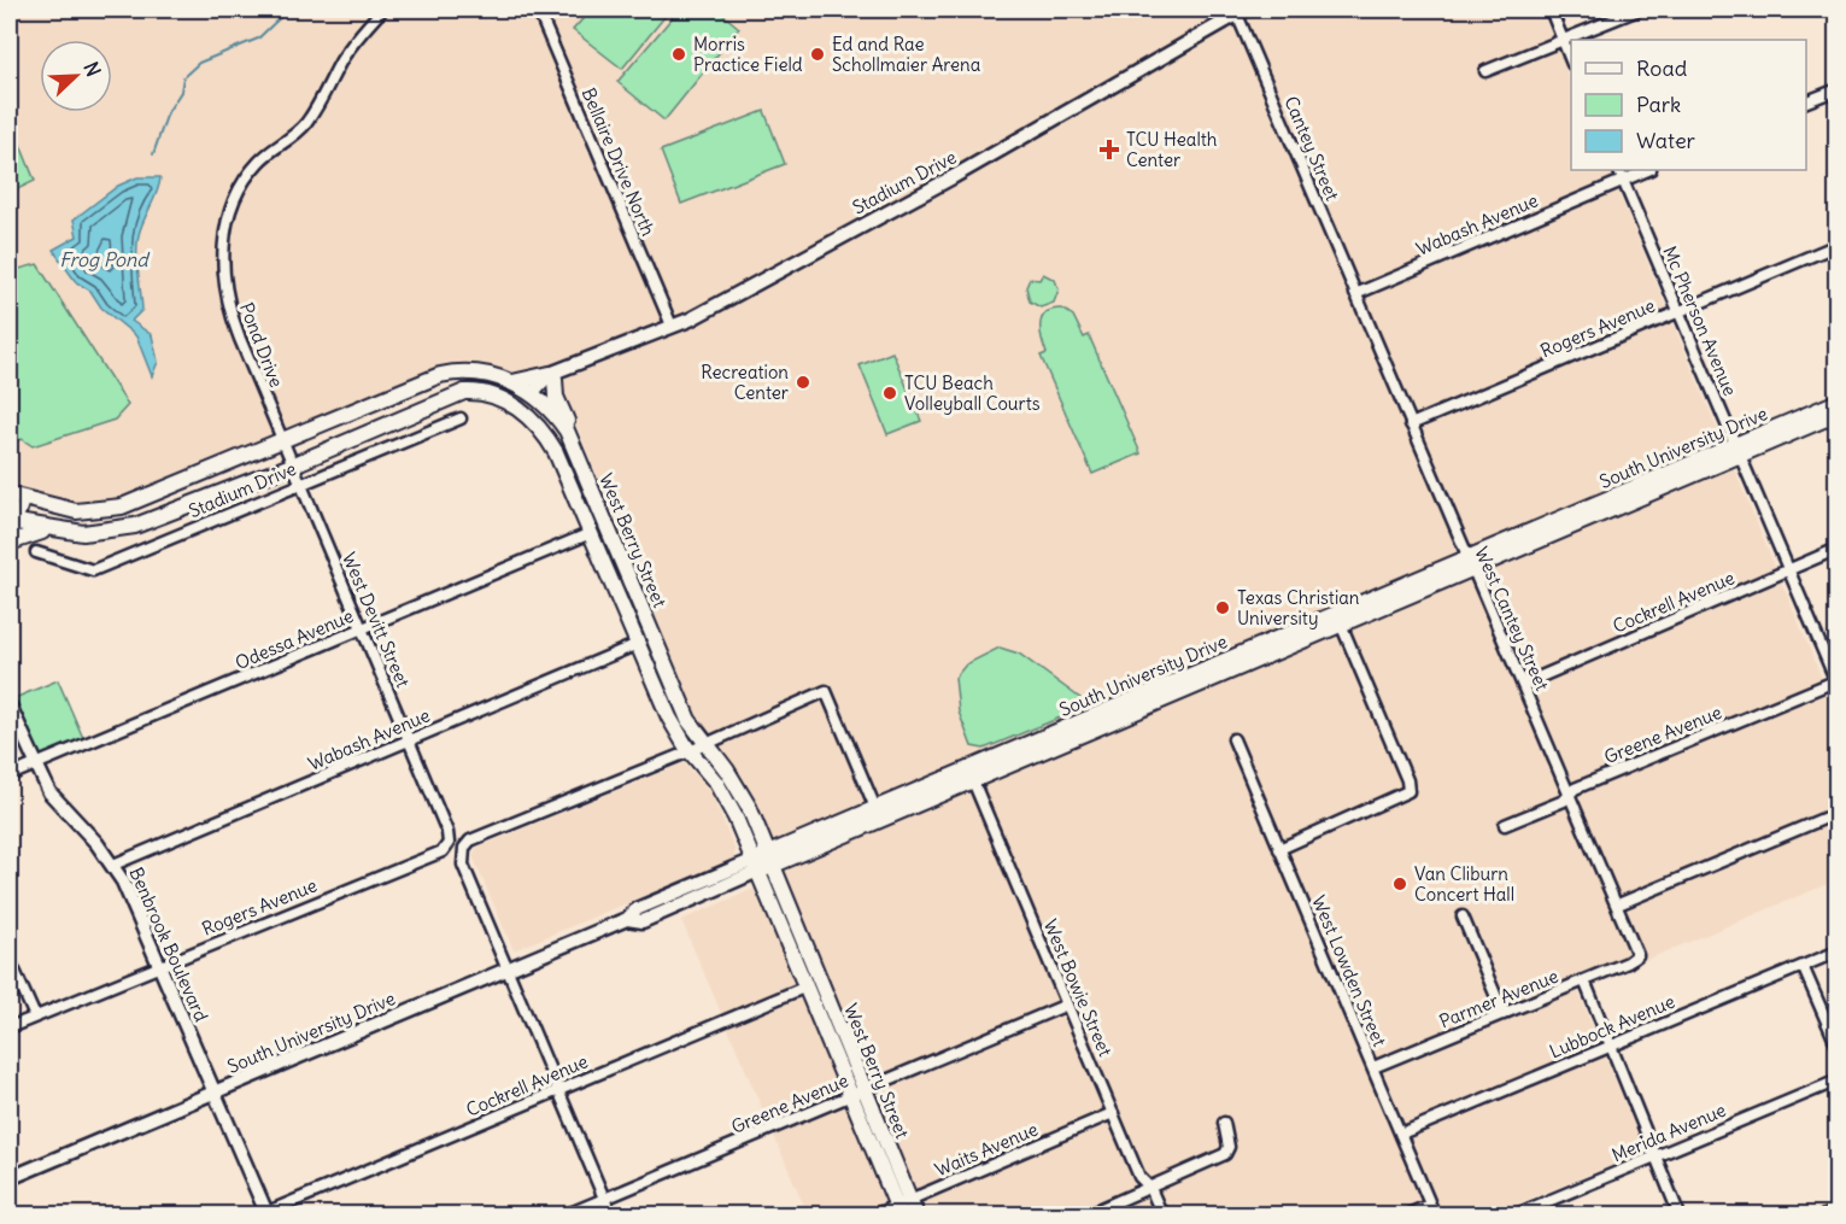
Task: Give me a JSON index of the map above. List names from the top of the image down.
{
  "streets": {
    "main road": ["South University Drive", "West Berry Street"],
    "street": [
      "Cantey Street",
      "Bellaire Drive North",
      "Stadium Drive",
      "Wabash Avenue",
      "Mc Pherson Avenue",
      "Rogers Avenue",
      "Pond Drive",
      "Cockrell Avenue",
      "West Cantey Street",
      "West Devitt Street",
      "Odessa Avenue",
      "Greene Avenue",
      "Benbrook Boulevard",
      "West Lowden Street",
      "West Bowie Street",
      "Parmer Avenue",
      "Lubbock Avenue",
      "Merida Avenue",
      "Waits Avenue"
    ]
  },
  "crossings": [
    ["Cantey Street", "Stadium Drive"],
    ["Cantey Street", "Wabash Avenue"],
    ["Cantey Street", "West Cantey Street"],
    ["Bellaire Drive North", "Stadium Drive"],
    ["Stadium Drive", "West Devitt Street"],
    ["Wabash Avenue", "Mc Pherson Avenue"],
    ["Wabash Avenue", "West Berry Street"],
    ["Wabash Avenue", "West Cantey Street"],
    ["Wabash Avenue", "West Devitt Street"],
    ["Wabash Avenue", "Benbrook Boulevard"],
    ["Mc Pherson Avenue", "Rogers Avenue"],
    ["Mc Pherson Avenue", "South University Drive"],
    ["Mc Pherson Avenue", "Cockrell Avenue"],
    ["Mc Pherson Avenue", "Greene Avenue"],
    ["Rogers Avenue", "West Cantey Street"],
    ["Rogers Avenue", "West Devitt Street"],
    ["Rogers Avenue", "Benbrook Boulevard"],
    ["Pond Drive", "West Berry Street"],
    ["Pond Drive", "West Devitt Street"],
    ["South University Drive", "West Berry Street"],
    ["South University Drive", "West Cantey Street"],
    ["South University Drive", "Benbrook Boulevard"],
    ["South University Drive", "West Bowie Street"],
    ["West Berry Street", "Cockrell Avenue"],
    ["West Berry Street", "West Devitt Street"],
    ["West Berry Street", "Odessa Avenue"],
    ["West Berry Street", "Greene Avenue"],
    ["West Berry Street", "Waits Avenue"],
    ["Cockrell Avenue", "West Cantey Street"],
    ["Cockrell Avenue", "Benbrook Boulevard"],
    ["West Cantey Street", "Greene Avenue"],
    ["West Cantey Street", "Parmer Avenue"],
    ["West Devitt Street", "Odessa Avenue"],
    ["Odessa Avenue", "Benbrook Boulevard"],
    ["Greene Avenue", "West Bowie Street"],
    ["West Lowden Street", "Parmer Avenue"],
    ["West Lowden Street", "Lubbock Avenue"],
    ["West Bowie Street", "Waits Avenue"]
  ],
  "water": ["Frog Pond"],
  "places": {
    "other": [
      "Morris Practice Field",
      "Ed and Rae Schollmaier Arena",
      "Recreation Center",
      "TCU Beach Volleyball Courts",
      "Texas Christian University",
      "Van Cliburn Concert Hall"
    ],
    "health": ["TCU Health Center"]
  },
  "legend": ["Road", "Park", "Water"],
  "north": "top right"
}
